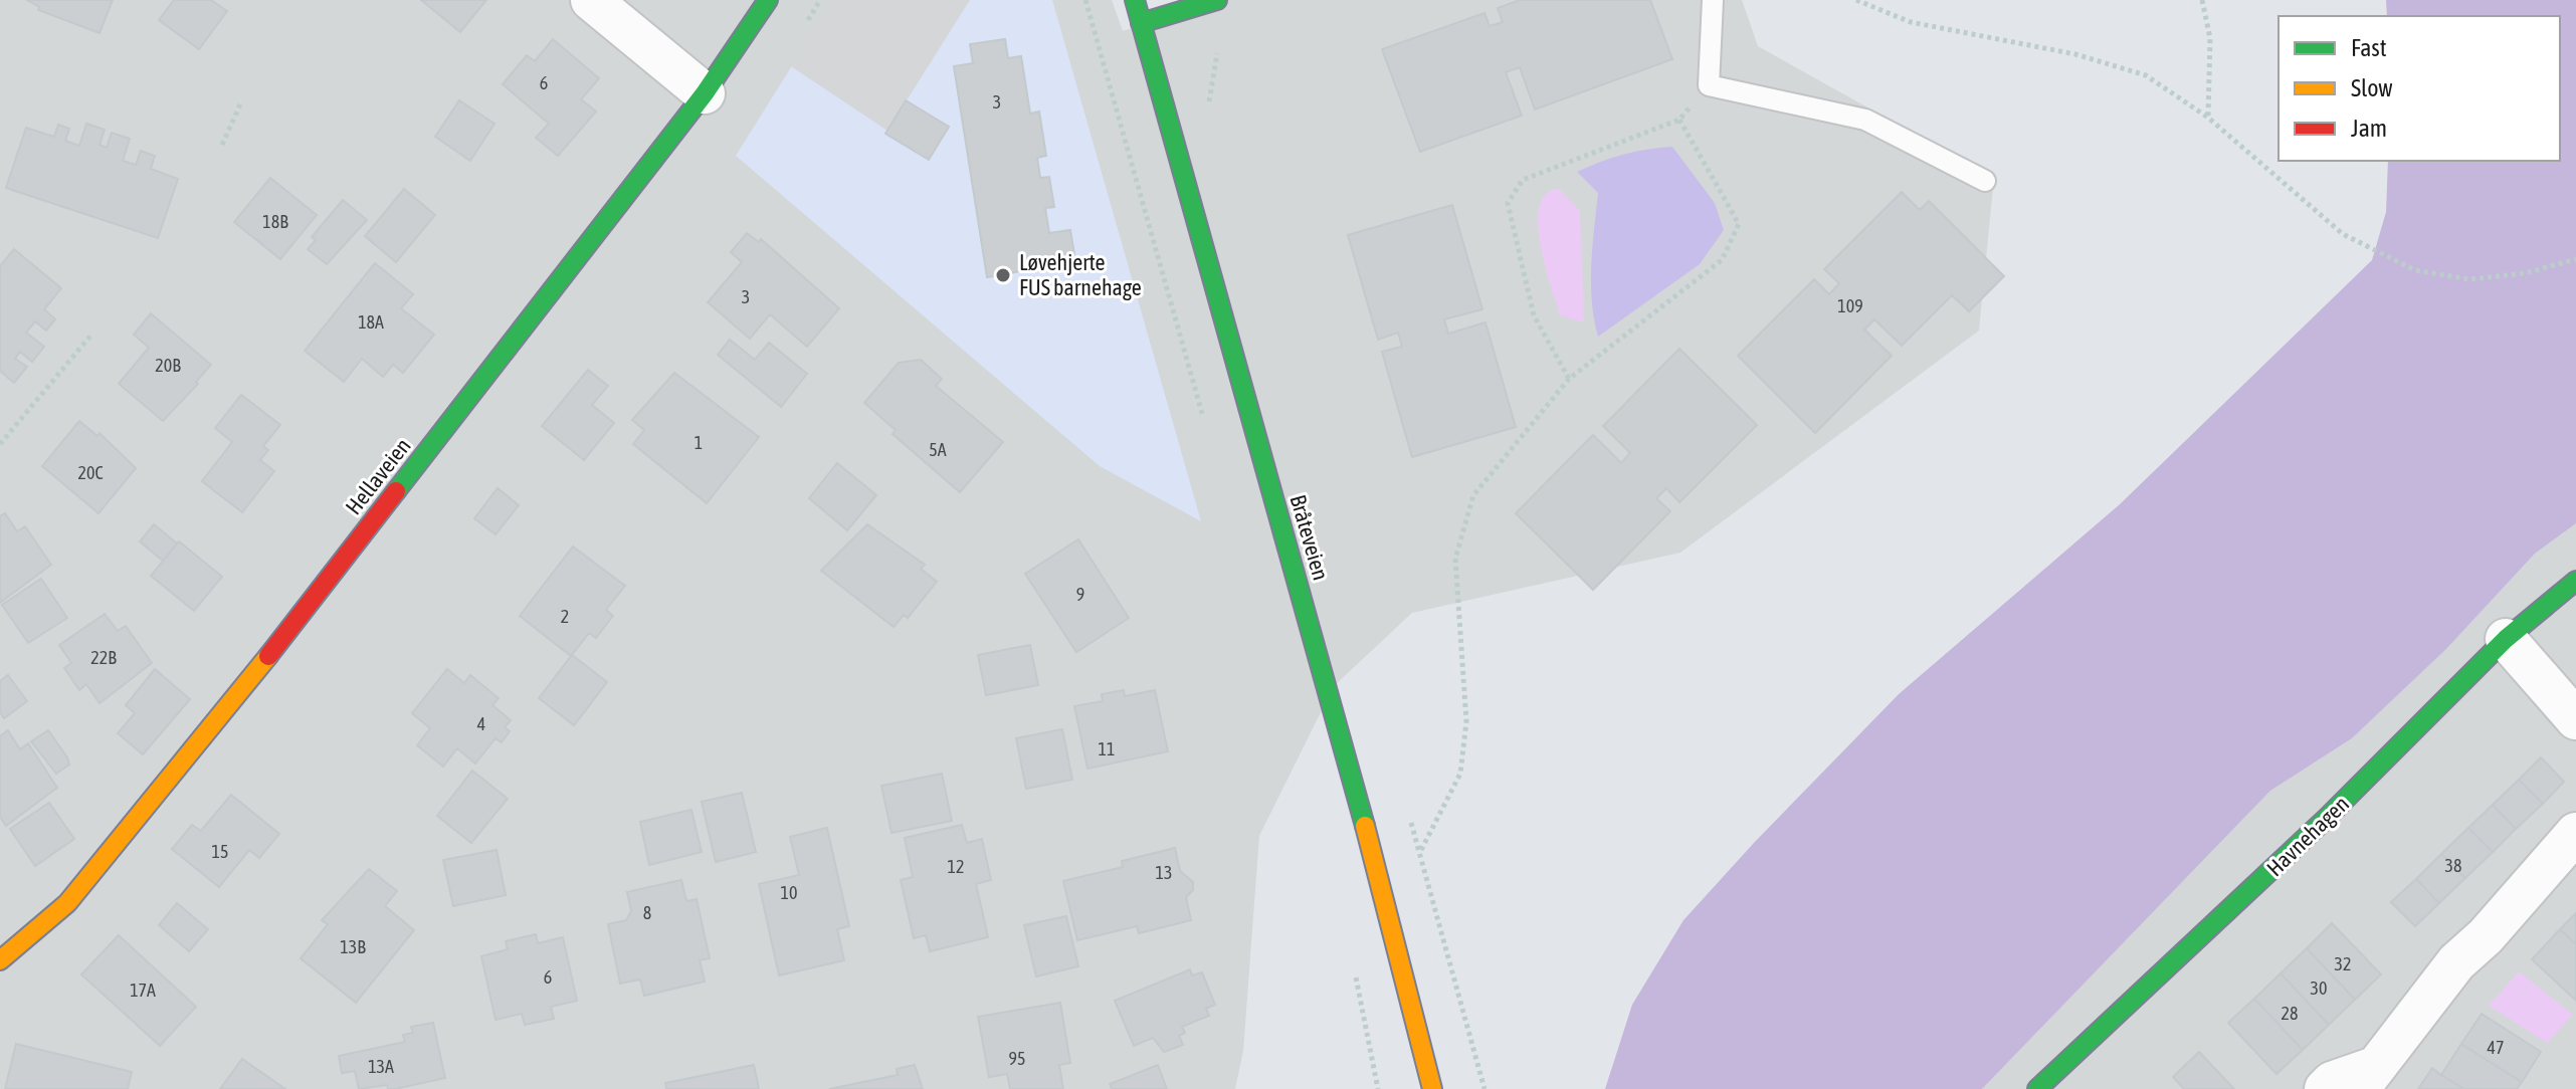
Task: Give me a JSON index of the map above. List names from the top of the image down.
{
  "streets": {
    "street": ["Hellaveien", "Bråteveien", "Havnehagen"]
  },
  "places": ["Løvehjerte FUS barnehage"],
  "house_numbers": [
    "6",
    "3",
    "18B",
    "3",
    "109",
    "18A",
    "20B",
    "1",
    "5A",
    "20C",
    "9",
    "2",
    "22B",
    "4",
    "11",
    "15",
    "38",
    "12",
    "13",
    "10",
    "8",
    "13B",
    "32",
    "6",
    "30",
    "17A",
    "28",
    "47",
    "95",
    "13A"
  ],
  "legend": ["Fast", "Slow", "Jam"]
}
